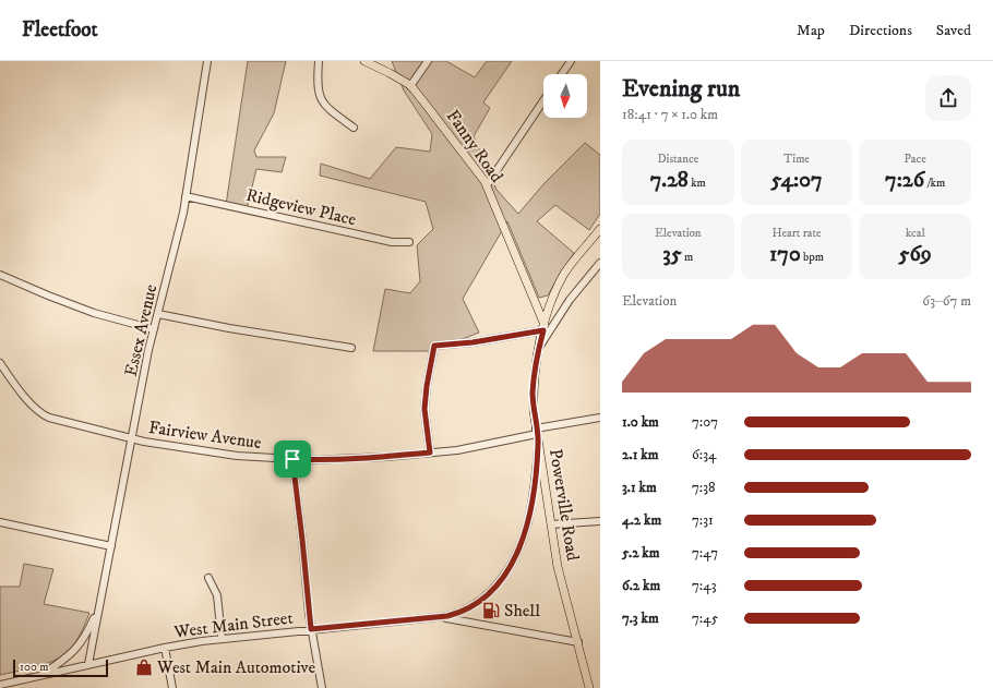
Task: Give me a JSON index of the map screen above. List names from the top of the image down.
{
  "streets": {
    "main road": ["Fanny Road", "Powerville Road"],
    "street": [
      "Ridgeview Place",
      "Essex Avenue",
      "Fairview Avenue",
      "West Main Street"
    ]
  },
  "crossings": [
    ["Fanny Road", "Powerville Road"],
    ["Ridgeview Place", "Essex Avenue"],
    ["Essex Avenue", "Fairview Avenue"],
    ["Essex Avenue", "West Main Street"],
    ["Fairview Avenue", "Powerville Road"],
    ["Powerville Road", "West Main Street"]
  ],
  "places": {
    "fuel station": ["Shell"],
    "shop": ["West Main Automotive"]
  },
  "scale_bar": "100 m",
  "north": "bottom",
  "page": {
    "header": "Fleetfoot",
    "nav": ["Map", "Directions", "Saved"],
    "heading": ["Evening run", "18:41 · 7 × 1.0 km"],
    "stats": [
      ["Distance", "7.28 km"],
      ["Time", "54:07"],
      ["Pace", "7:26 /km"],
      ["Elevation", "35 m"],
      ["Heart rate", "170 bpm"],
      ["kcal", "569"]
    ],
    "chart": ["Elevation", "63–67 m"],
    "list": [
      {
        "name": "1.0 km",
        "note": "7:07"
      },
      {
        "name": "2.1 km",
        "note": "6:34"
      },
      {
        "name": "3.1 km",
        "note": "7:38"
      },
      {
        "name": "4.2 km",
        "note": "7:31"
      },
      {
        "name": "5.2 km",
        "note": "7:47"
      },
      {
        "name": "6.2 km",
        "note": "7:43"
      },
      {
        "name": "7.3 km",
        "note": "7:45"
      }
    ],
    "scale": "100 m"
  }
}
